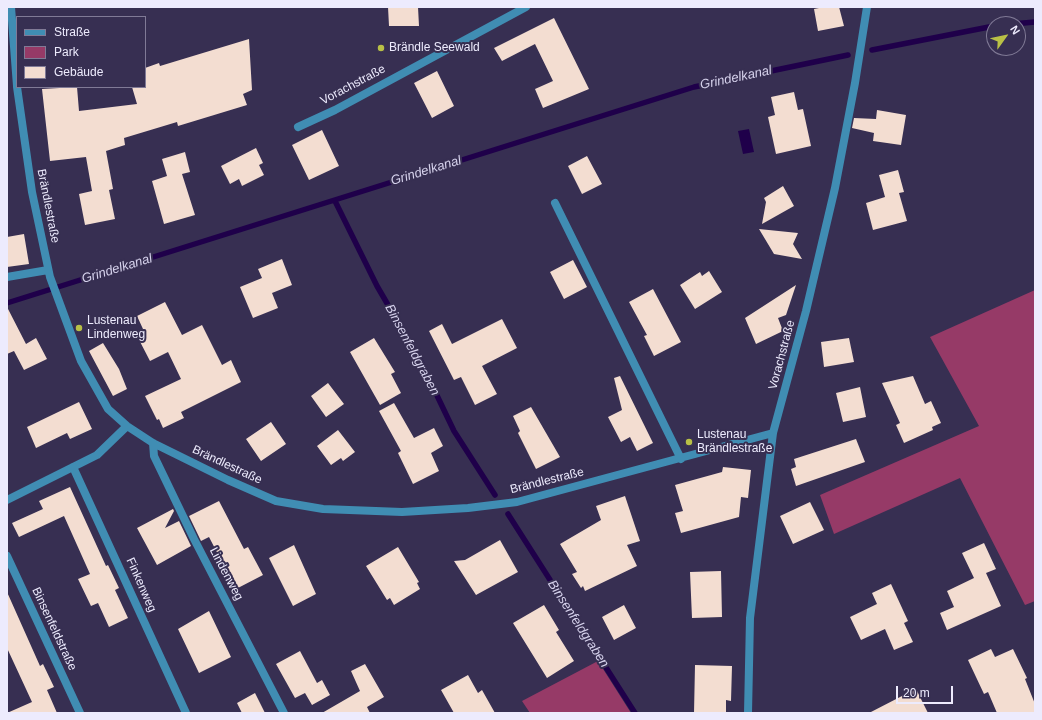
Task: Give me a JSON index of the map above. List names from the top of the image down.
{
  "streets": {
    "street": [
      "Vorachstraße",
      "Brändlestraße",
      "Lindenweg",
      "Finkenweg",
      "Binsenfeldstraße"
    ]
  },
  "crossings": [
    ["Vorachstraße", "Brändlestraße"],
    ["Brändlestraße", "Lindenweg"]
  ],
  "water": ["Grindelkanal", "Binsenfeldgraben"],
  "places": ["Brändle Seewald", "Lustenau Lindenweg", "Lustenau Brändlestraße"],
  "legend": ["Straße", "Park", "Gebäude"],
  "scale_bar": "20 m",
  "north": "top right"
}
